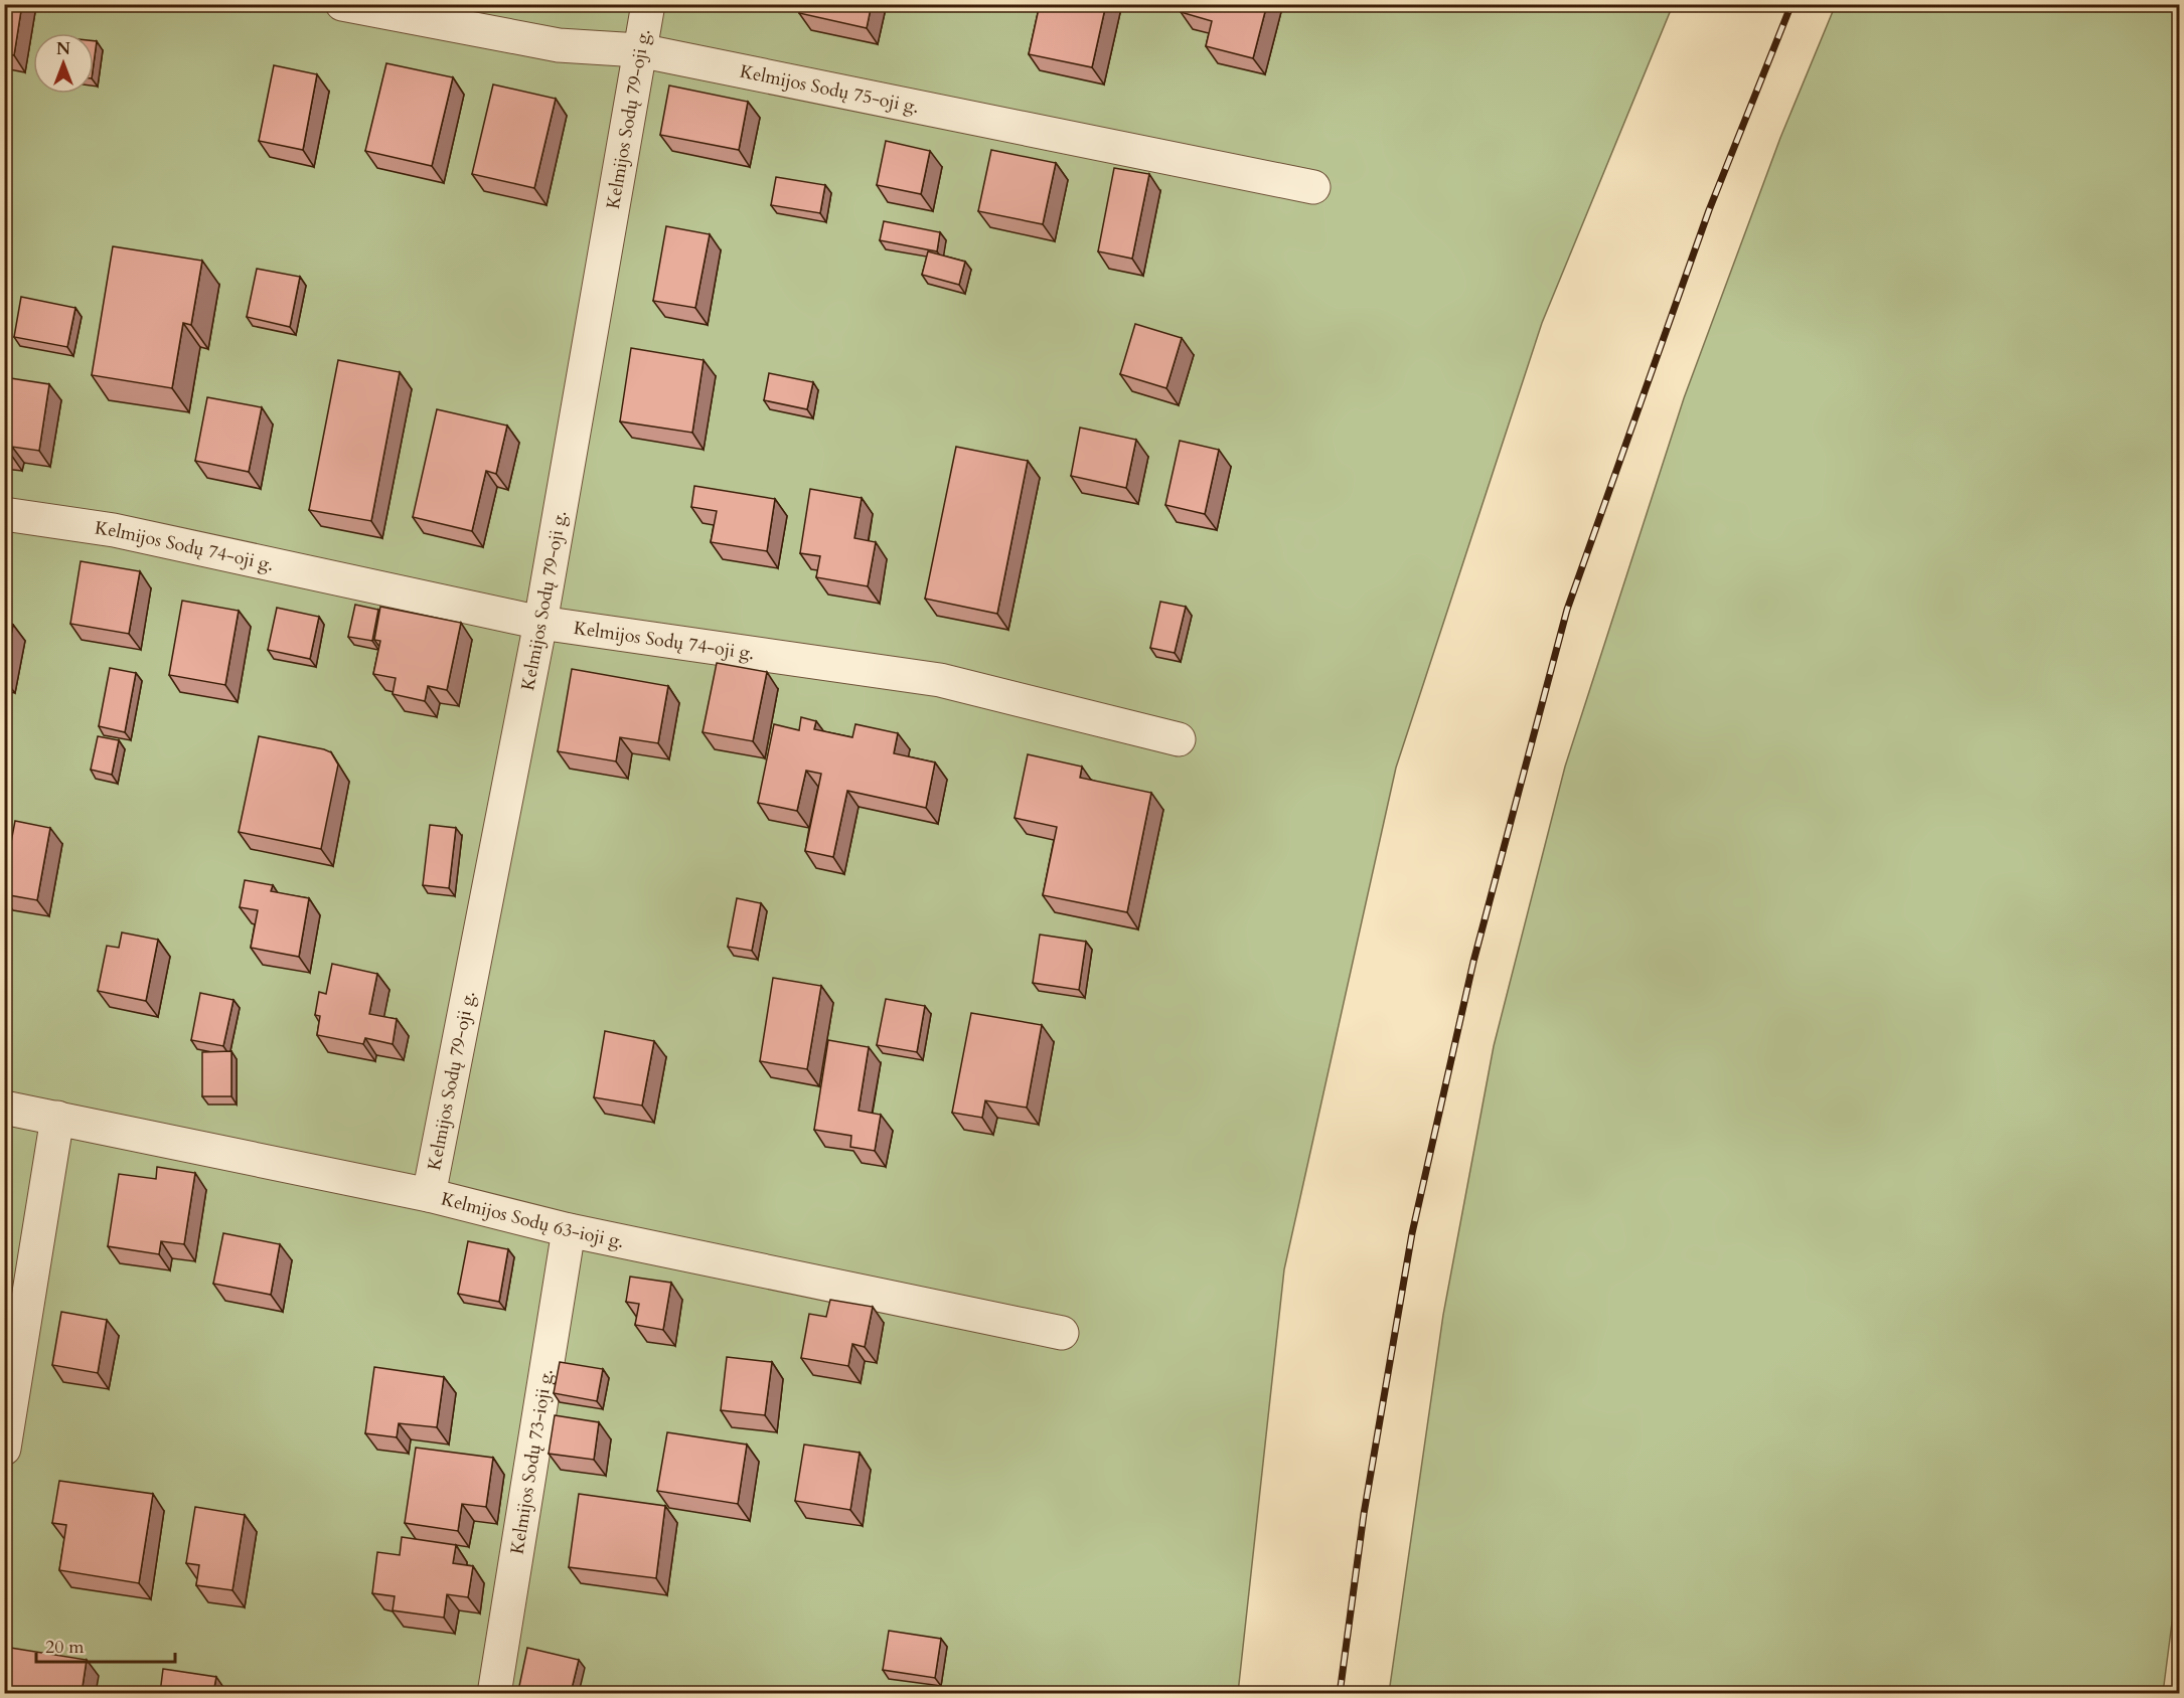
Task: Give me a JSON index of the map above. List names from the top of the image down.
{
  "streets": {
    "street": [
      "Kelmijos Sodų 75-oji g.",
      "Kelmijos Sodų 79-oji g.",
      "Kelmijos Sodų 74-oji g.",
      "Kelmijos Sodų 63-ioji g.",
      "Kelmijos Sodų 73-ioji g."
    ]
  },
  "crossings": [
    ["Kelmijos Sodų 75-oji g.", "Kelmijos Sodų 79-oji g."],
    ["Kelmijos Sodų 79-oji g.", "Kelmijos Sodų 74-oji g."],
    ["Kelmijos Sodų 79-oji g.", "Kelmijos Sodų 63-ioji g."],
    ["Kelmijos Sodų 63-ioji g.", "Kelmijos Sodų 73-ioji g."]
  ],
  "scale_bar": "20 m",
  "north": "top"
}
